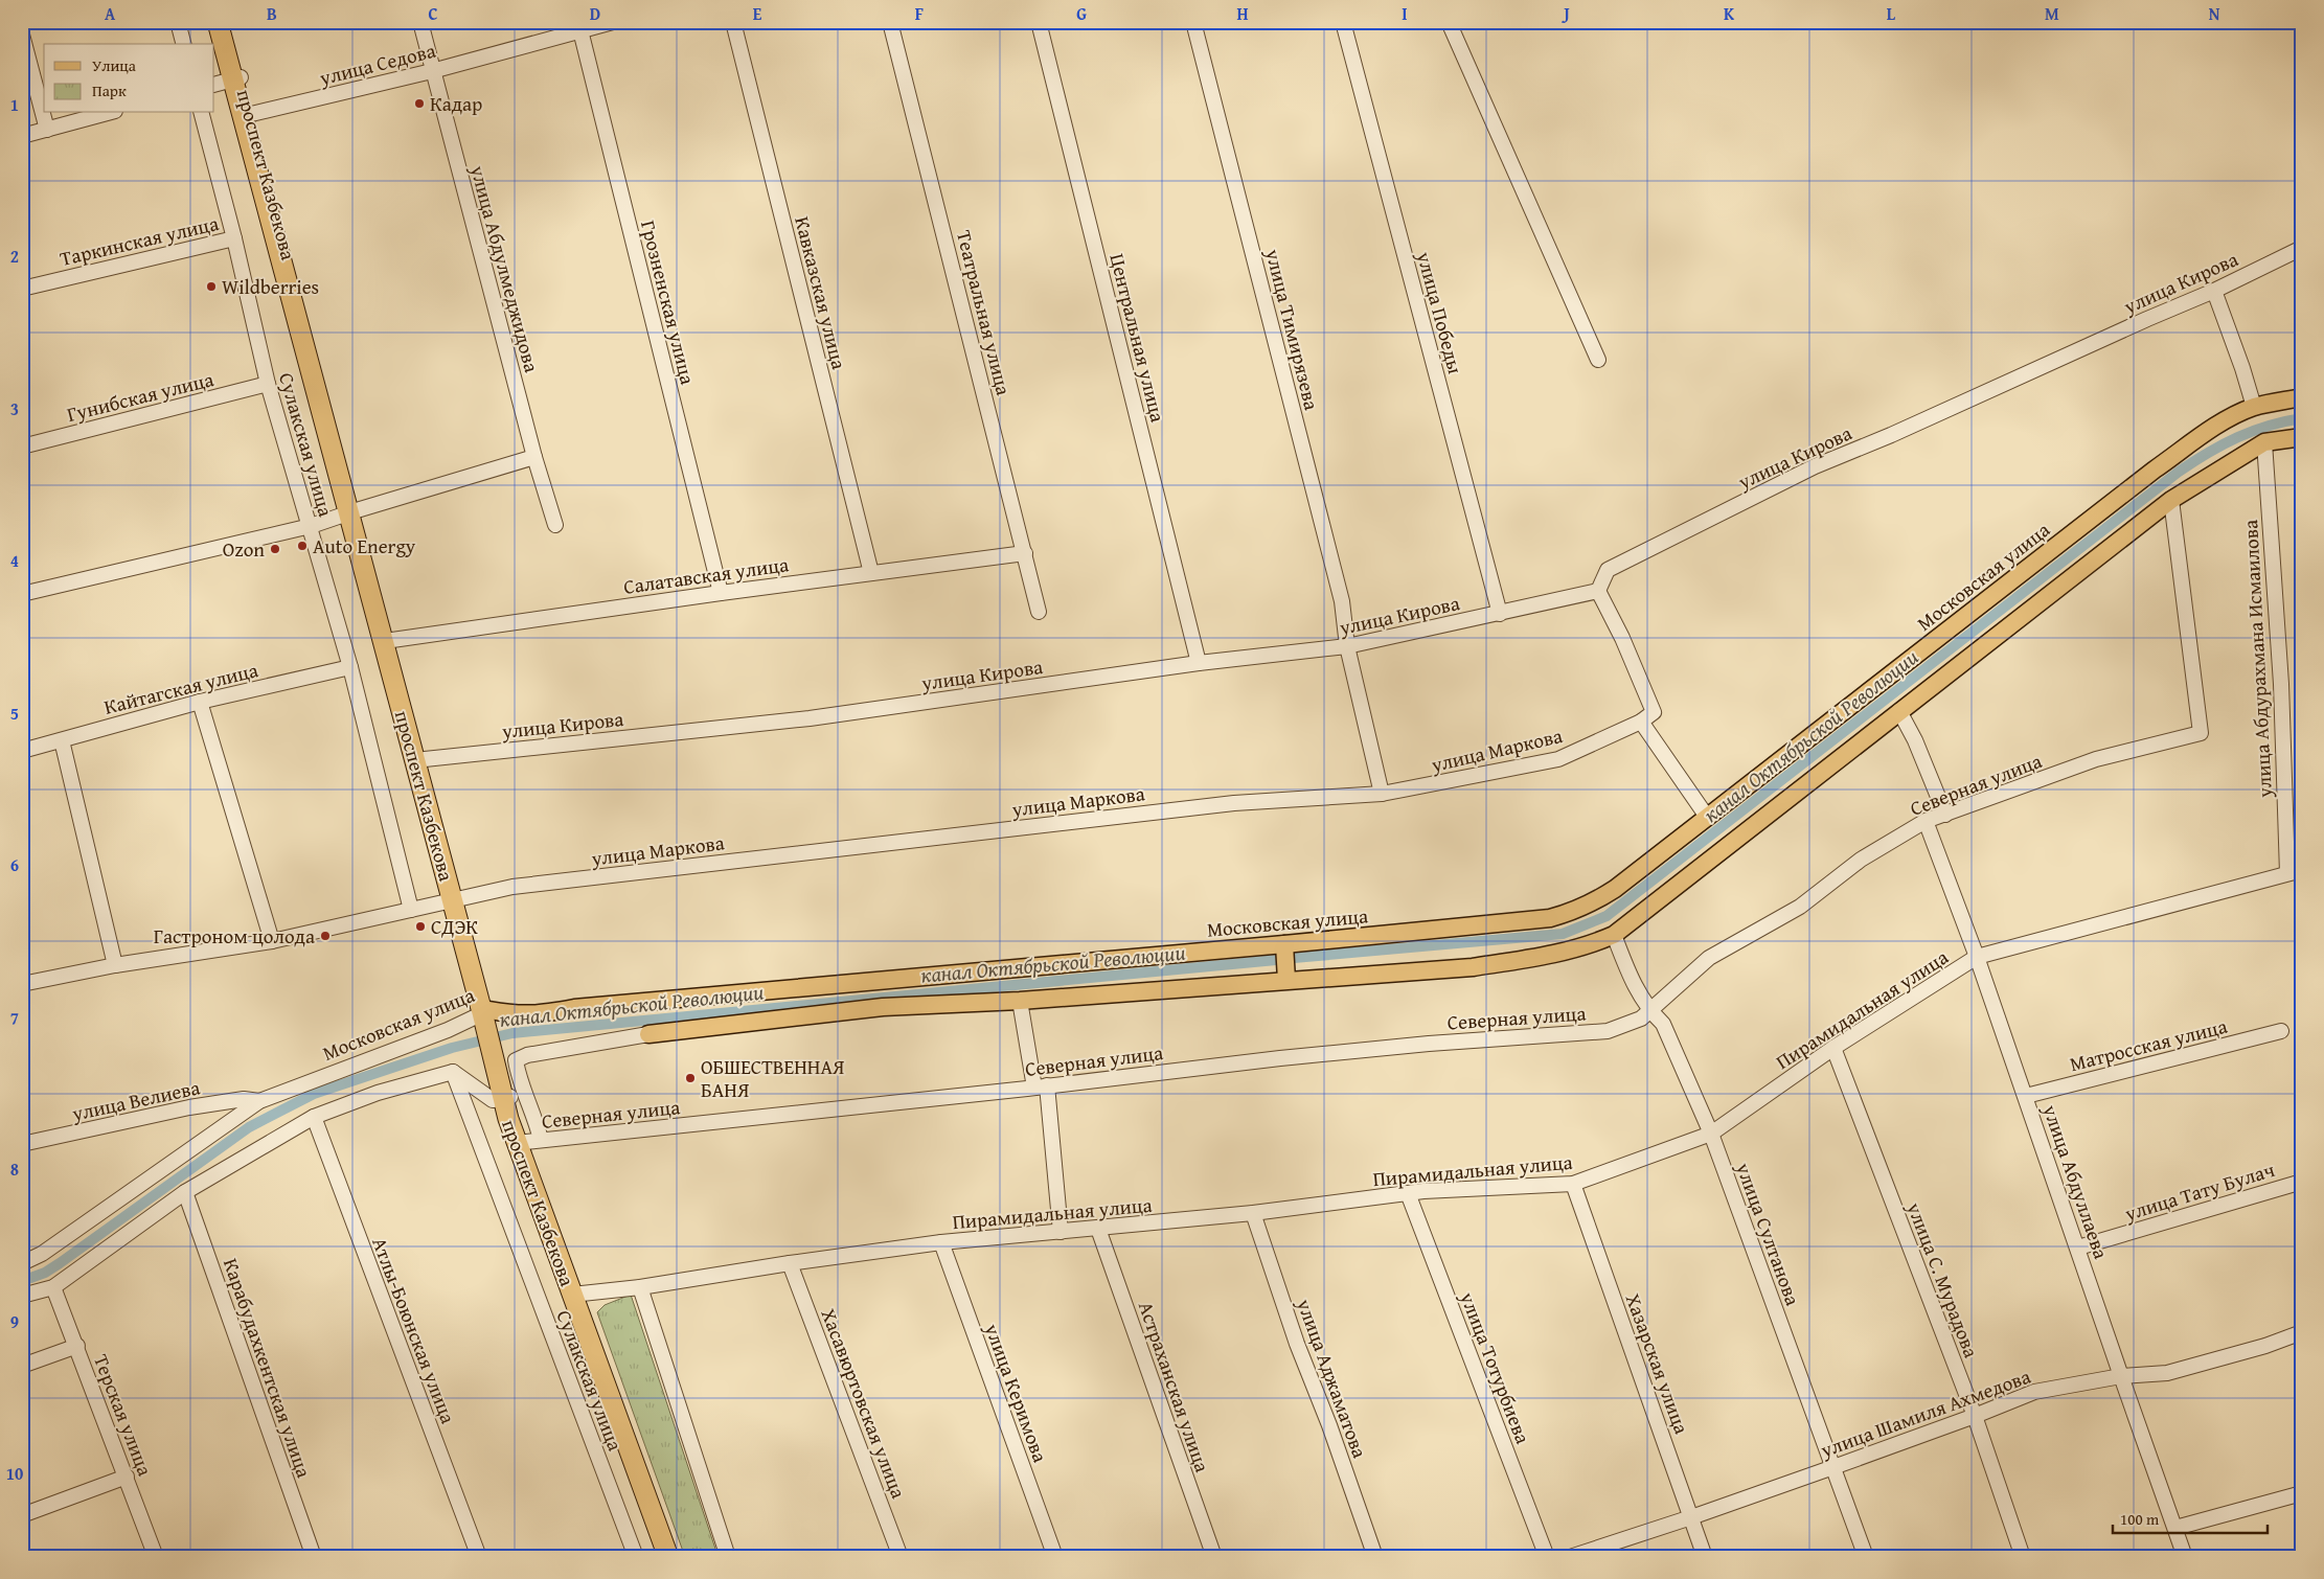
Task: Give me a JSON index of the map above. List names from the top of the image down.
{
  "streets": {
    "highway": ["проспект Казбекова"],
    "main road": ["Московская улица"],
    "street": [
      "улица Седова",
      "Таркинская улица",
      "улица Абдулмеджидова",
      "улица Кирова",
      "Кавказская улица",
      "Грозненская улица",
      "Театральная улица",
      "улица Победы",
      "улица Тимирязева",
      "Центральная улица",
      "Гунибская улица",
      "Сулакская улица",
      "Салатавская улица",
      "улица Абдурахмана Исмаилова",
      "Кайтагская улица",
      "улица Маркова",
      "Северная улица",
      "Пирамидальная улица",
      "Матросская улица",
      "улица Велиева",
      "улица Абдуллаева",
      "улица Тату Булач",
      "улица Султанова",
      "улица С. Мурадова",
      "Атлы-Боюнская улица",
      "Хазарская улица",
      "Карабудахкентская улица",
      "улица Тотурбиева",
      "улица Аджаматова",
      "Астраханская улица",
      "улица Керимова",
      "Хасавюртовская улица",
      "улица Шамиля Ахмедова",
      "Терская улица"
    ]
  },
  "crossings": [
    ["улица Седова", "проспект Казбекова"],
    ["улица Седова", "улица Абдулмеджидова"],
    ["улица Седова", "Грозненская улица"],
    ["проспект Казбекова", "улица Кирова"],
    ["проспект Казбекова", "Салатавская улица"],
    ["проспект Казбекова", "Московская улица"],
    ["проспект Казбекова", "улица Маркова"],
    ["проспект Казбекова", "Северная улица"],
    ["проспект Казбекова", "Пирамидальная улица"],
    ["Таркинская улица", "Сулакская улица"],
    ["улица Кирова", "улица Победы"],
    ["улица Кирова", "улица Тимирязева"],
    ["улица Кирова", "Центральная улица"],
    ["Кавказская улица", "Салатавская улица"],
    ["Грозненская улица", "Салатавская улица"],
    ["Театральная улица", "Салатавская улица"],
    ["улица Тимирязева", "улица Маркова"],
    ["Гунибская улица", "Сулакская улица"],
    ["Сулакская улица", "Кайтагская улица"],
    ["Сулакская улица", "улица Маркова"],
    ["Московская улица", "улица Велиева"],
    ["улица Абдурахмана Исмаилова", "Пирамидальная улица"],
    ["Северная улица", "улица Абдуллаева"],
    ["Северная улица", "улица Султанова"],
    ["Пирамидальная улица", "улица Абдуллаева"],
    ["Пирамидальная улица", "улица Султанова"],
    ["Пирамидальная улица", "улица С. Мурадова"],
    ["Пирамидальная улица", "Хазарская улица"],
    ["Пирамидальная улица", "улица Тотурбиева"],
    ["Пирамидальная улица", "улица Аджаматова"],
    ["Пирамидальная улица", "Астраханская улица"],
    ["Пирамидальная улица", "улица Керимова"],
    ["Пирамидальная улица", "Хасавюртовская улица"],
    ["Матросская улица", "улица Абдуллаева"],
    ["улица Абдуллаева", "улица Тату Булач"],
    ["улица Абдуллаева", "улица Шамиля Ахмедова"],
    ["улица Султанова", "улица Шамиля Ахмедова"],
    ["улица С. Мурадова", "улица Шамиля Ахмедова"],
    ["Хазарская улица", "улица Шамиля Ахмедова"]
  ],
  "water": ["канал Октябрьской Революции"],
  "places": [
    "Кадар",
    "Wildberries",
    "Auto Energy",
    "Ozon",
    "СДЭК",
    "Гастроном цолода",
    "ОБШЕСТВЕННАЯ БАНЯ"
  ],
  "legend": ["Улица", "Парк"],
  "scale_bar": "100 m",
  "grid": {
    "columns": [
      "A",
      "B",
      "C",
      "D",
      "E",
      "F",
      "G",
      "H",
      "I",
      "J",
      "K",
      "L",
      "M",
      "N"
    ],
    "rows": [
      "1",
      "2",
      "3",
      "4",
      "5",
      "6",
      "7",
      "8",
      "9",
      "10"
    ]
  }
}
